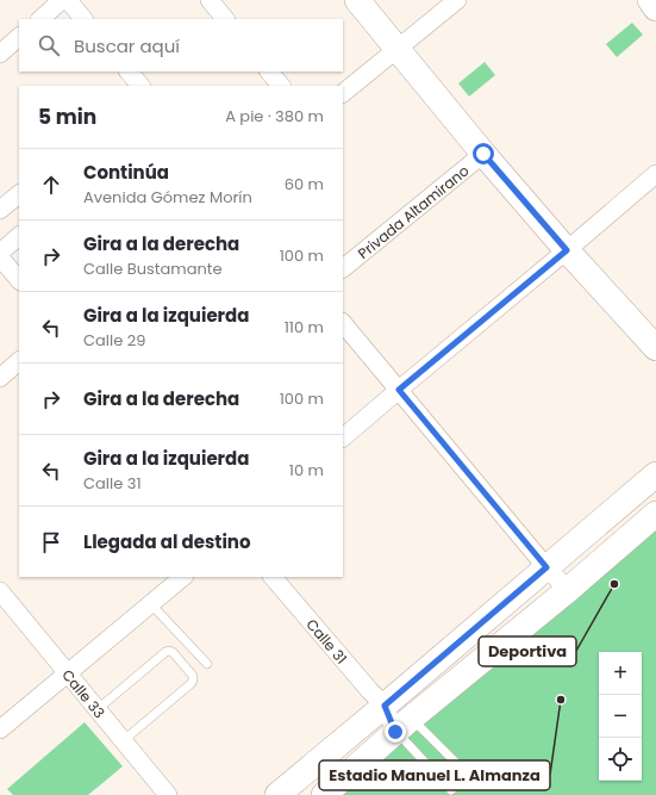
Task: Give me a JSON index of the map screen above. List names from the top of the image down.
{
  "streets": {
    "street": ["Privada Altamirano", "Calle 31", "Calle 33"]
  },
  "places": ["Deportiva", "Estadio Manuel L. Almanza"],
  "page": {
    "search": "Buscar aquí",
    "heading": ["5 min", "A pie · 380 m"],
    "list": [
      ["Continúa", "Avenida Gómez Morín", "60 m"],
      ["Gira a la derecha", "Calle Bustamante", "100 m"],
      ["Gira a la izquierda", "Calle 29", "110 m"],
      ["Gira a la derecha", "100 m"],
      ["Gira a la izquierda", "Calle 31", "10 m"],
      "Llegada al destino"
    ],
    "map_buttons": ["+", "−"]
  }
}
